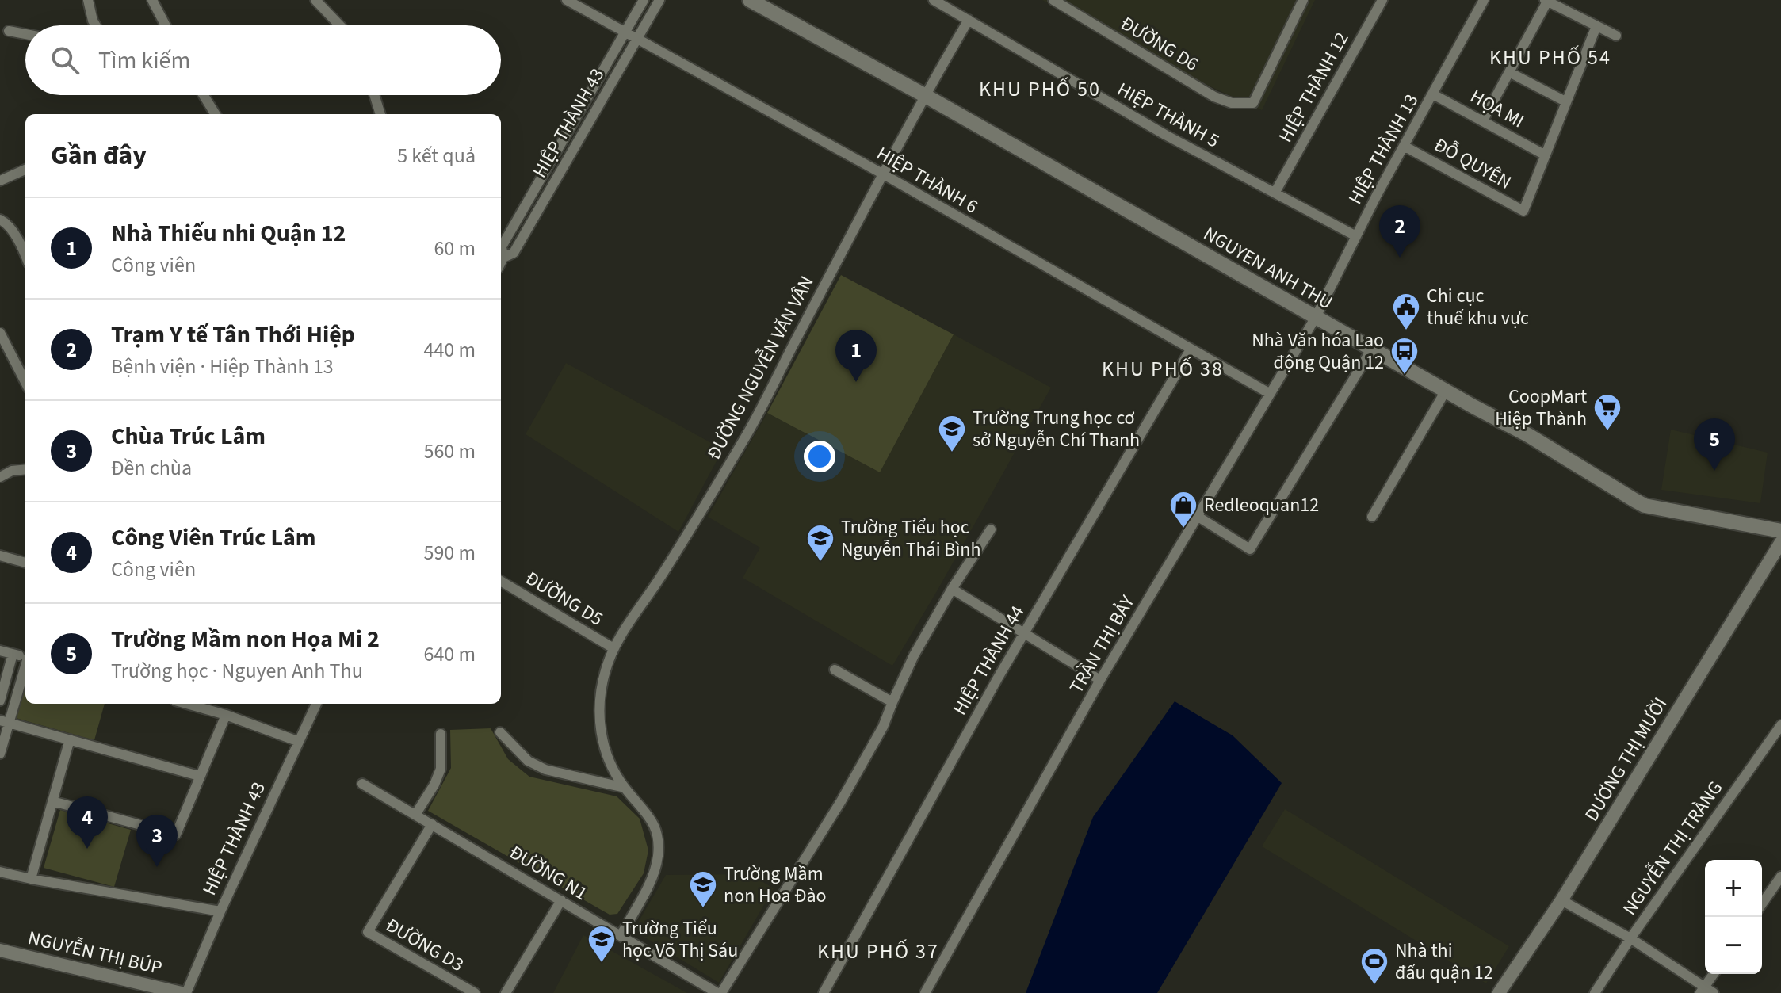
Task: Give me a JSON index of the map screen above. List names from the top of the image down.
{
  "streets": {
    "main road": ["NGUYEN ANH THU"],
    "street": [
      "ĐƯỜNG D6",
      "HIỆP THÀNH 12",
      "HỌA MI",
      "HIỆP THÀNH 5",
      "HIỆP THÀNH 43",
      "HIỆP THÀNH 13",
      "ĐỖ QUYÊN",
      "HIỆP THÀNH 6",
      "ĐƯỜNG NGUYỄN VĂN VÂN",
      "ĐƯỜNG D5",
      "TRẦN THỊ BẢY",
      "HIỆP THÀNH 44",
      "DƯƠNG THỊ MƯỜI",
      "NGUYỄN THỊ TRÀNG",
      "ĐƯỜNG N1",
      "ĐƯỜNG D3",
      "NGUYỄN THỊ BÚP"
    ]
  },
  "crossings": [
    ["HIỆP THÀNH 12", "HIỆP THÀNH 5"],
    ["HỌA MI", "HIỆP THÀNH 13"],
    ["HỌA MI", "ĐỖ QUYÊN"],
    ["HIỆP THÀNH 5", "HIỆP THÀNH 13"],
    ["HIỆP THÀNH 5", "ĐƯỜNG NGUYỄN VĂN VÂN"],
    ["HIỆP THÀNH 43", "HIỆP THÀNH 6"],
    ["HIỆP THÀNH 43", "NGUYỄN THỊ BÚP"],
    ["HIỆP THÀNH 13", "ĐỖ QUYÊN"],
    ["HIỆP THÀNH 13", "NGUYEN ANH THU"],
    ["HIỆP THÀNH 13", "TRẦN THỊ BẢY"],
    ["HIỆP THÀNH 6", "ĐƯỜNG NGUYỄN VĂN VÂN"],
    ["HIỆP THÀNH 6", "TRẦN THỊ BẢY"],
    ["HIỆP THÀNH 6", "HIỆP THÀNH 44"],
    ["NGUYEN ANH THU", "ĐƯỜNG NGUYỄN VĂN VÂN"],
    ["NGUYEN ANH THU", "TRẦN THỊ BẢY"],
    ["ĐƯỜNG NGUYỄN VĂN VÂN", "ĐƯỜNG D5"],
    ["ĐƯỜNG NGUYỄN VĂN VÂN", "ĐƯỜNG N1"],
    ["ĐƯỜNG N1", "ĐƯỜNG D3"]
  ],
  "districts": [
    "KHU PHỐ 54",
    "KHU PHỐ 50",
    "KHU PHỐ 38",
    "KHU PHỐ 37"
  ],
  "places": {
    "public building": ["Chi cục thuế khu vực"],
    "bus stop": ["Nhà Văn hóa Lao động Quận 12"],
    "supermarket": ["CoopMart Hiệp Thành"],
    "school or university": [
      "Trường Trung học cơ sở Nguyễn Chí Thanh",
      "Trường Tiểu học Nguyễn Thái Bình",
      "Trường Mầm non Hoa Đào",
      "Trường Tiểu học Võ Thị Sáu"
    ],
    "shop": ["Redleoquan12"],
    "sports": ["Nhà thi đấu quận 12"]
  },
  "page": {
    "search": "Tìm kiếm",
    "heading": ["Gần đây", "5 kết quả"],
    "list": [
      {
        "mark": "1",
        "name": "Nhà Thiếu nhi Quận 12",
        "note": "Công viên",
        "value": "60 m"
      },
      {
        "mark": "2",
        "name": "Trạm Y tế Tân Thới Hiệp",
        "note": "Bệnh viện · Hiệp Thành 13",
        "value": "440 m"
      },
      {
        "mark": "3",
        "name": "Chùa Trúc Lâm",
        "note": "Đền chùa",
        "value": "560 m"
      },
      {
        "mark": "4",
        "name": "Công Viên Trúc Lâm",
        "note": "Công viên",
        "value": "590 m"
      },
      {
        "mark": "5",
        "name": "Trường Mầm non Họa Mi 2",
        "note": "Trường học · Nguyen Anh Thu",
        "value": "640 m"
      }
    ],
    "pins": [
      "2",
      "1",
      "5",
      "4",
      "3"
    ],
    "map_buttons": ["+", "−"]
  }
}
